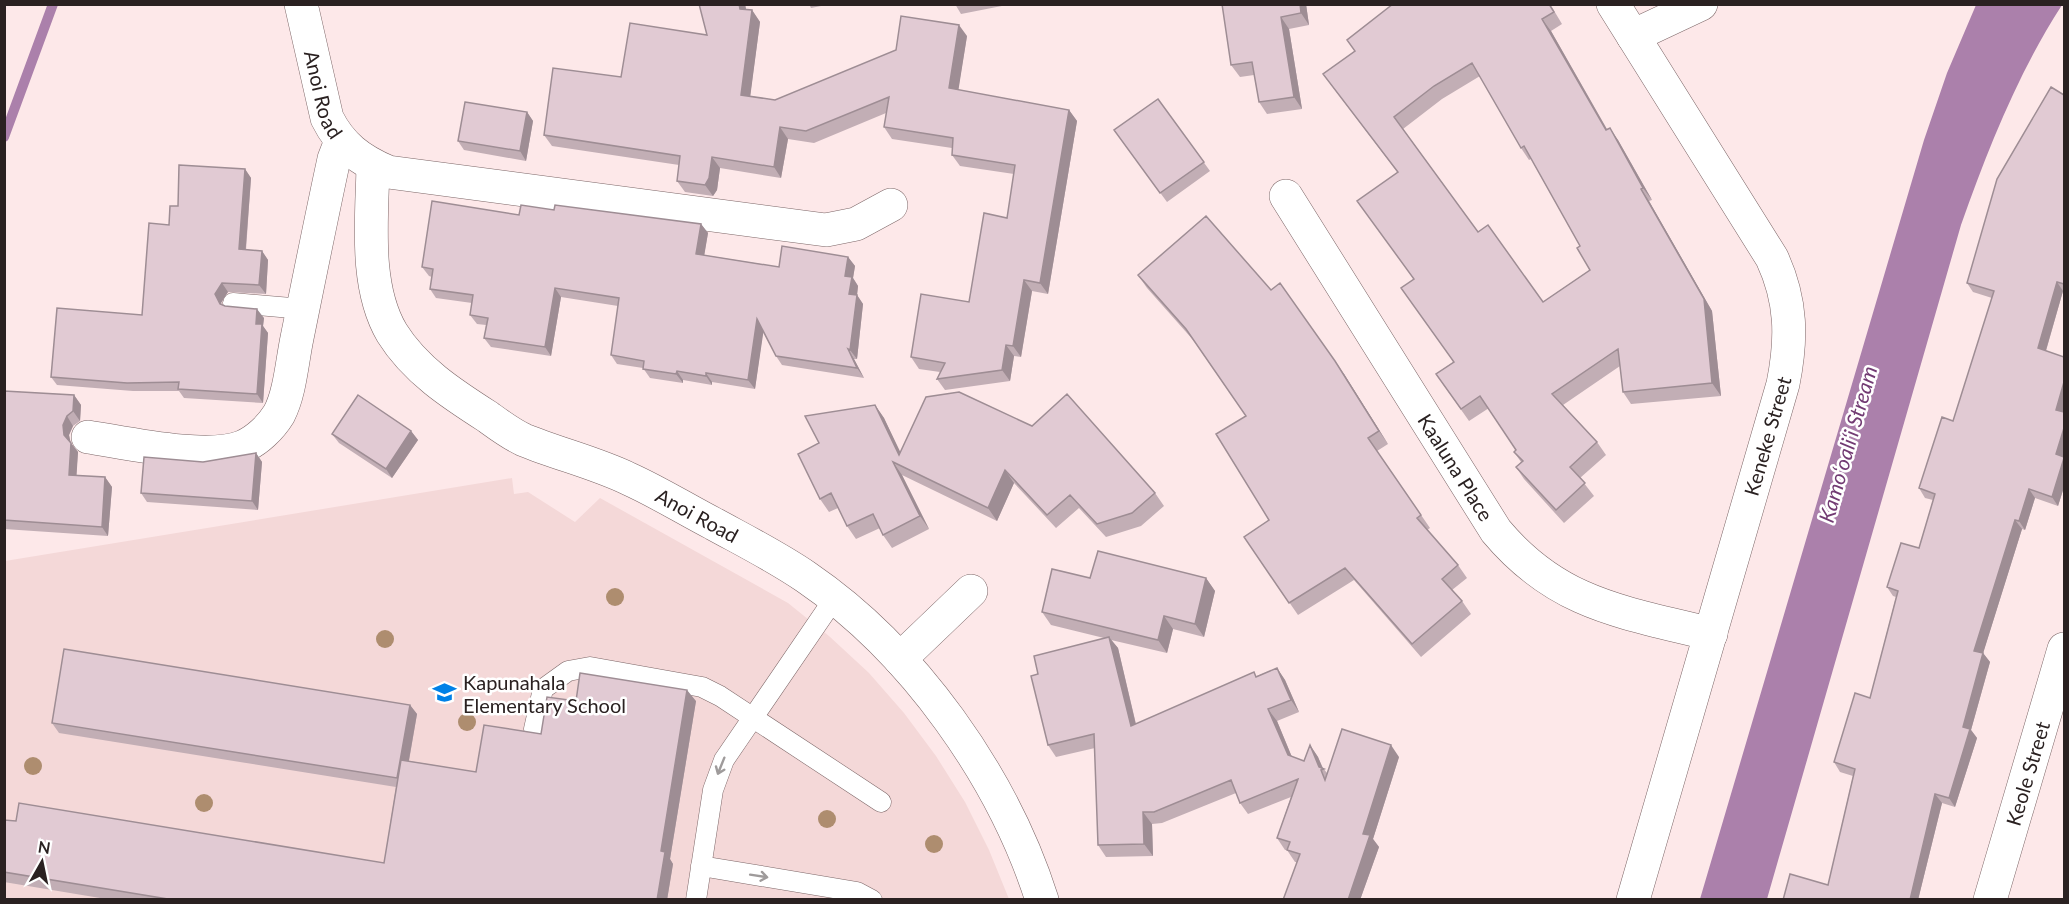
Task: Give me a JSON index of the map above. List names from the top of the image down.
{
  "streets": {
    "street": [
      "Anoi Road",
      "Keneke Street",
      "Kaaluna Place",
      "Keole Street"
    ]
  },
  "crossings": [
    ["Keneke Street", "Kaaluna Place"]
  ],
  "water": ["Kamoʻoaliʻi Stream"],
  "places": {
    "school or university": ["Kapunahala Elementary School"]
  },
  "north": "top"
}
